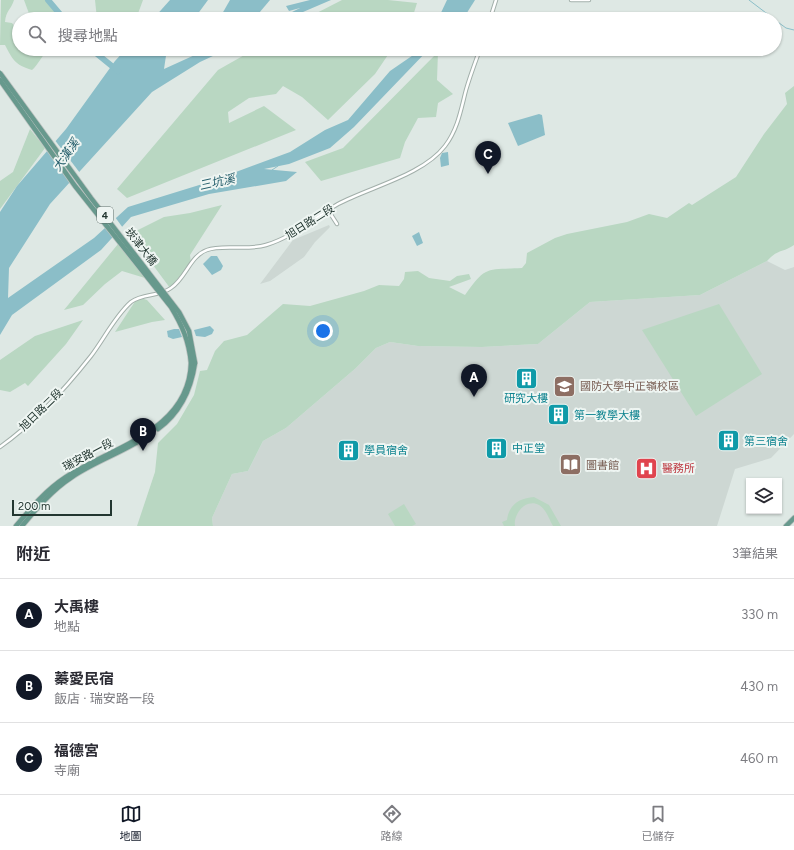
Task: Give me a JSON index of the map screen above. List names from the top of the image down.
{
  "streets": {
    "main road": ["4", "崁津大橋", "瑞安路一段"],
    "street": ["旭日路二段"]
  },
  "crossings": [
    ["崁津大橋", "瑞安路一段"]
  ],
  "water": ["大漢溪", "三坑溪"],
  "places": {
    "building": [
      "研究大樓",
      "第一教學大樓",
      "第三宿舍",
      "中正堂",
      "學員宿舍"
    ],
    "school or university": ["國防大學中正嶺校區"],
    "library": ["圖書館"],
    "hospital": ["醫務所"]
  },
  "scale_bar": "200 m",
  "page": {
    "search": "搜尋地點",
    "pins": ["C", "A", "B"],
    "scale": "200 m",
    "heading": ["附近", "3筆結果"],
    "list": [
      {
        "mark": "A",
        "name": "大禹樓",
        "note": "地點",
        "value": "330 m"
      },
      {
        "mark": "B",
        "name": "蓁愛民宿",
        "note": "飯店 · 瑞安路一段",
        "value": "430 m"
      },
      {
        "mark": "C",
        "name": "福德宮",
        "note": "寺廟",
        "value": "460 m"
      }
    ],
    "nav": ["地圖", "路線", "已儲存"]
  }
}
